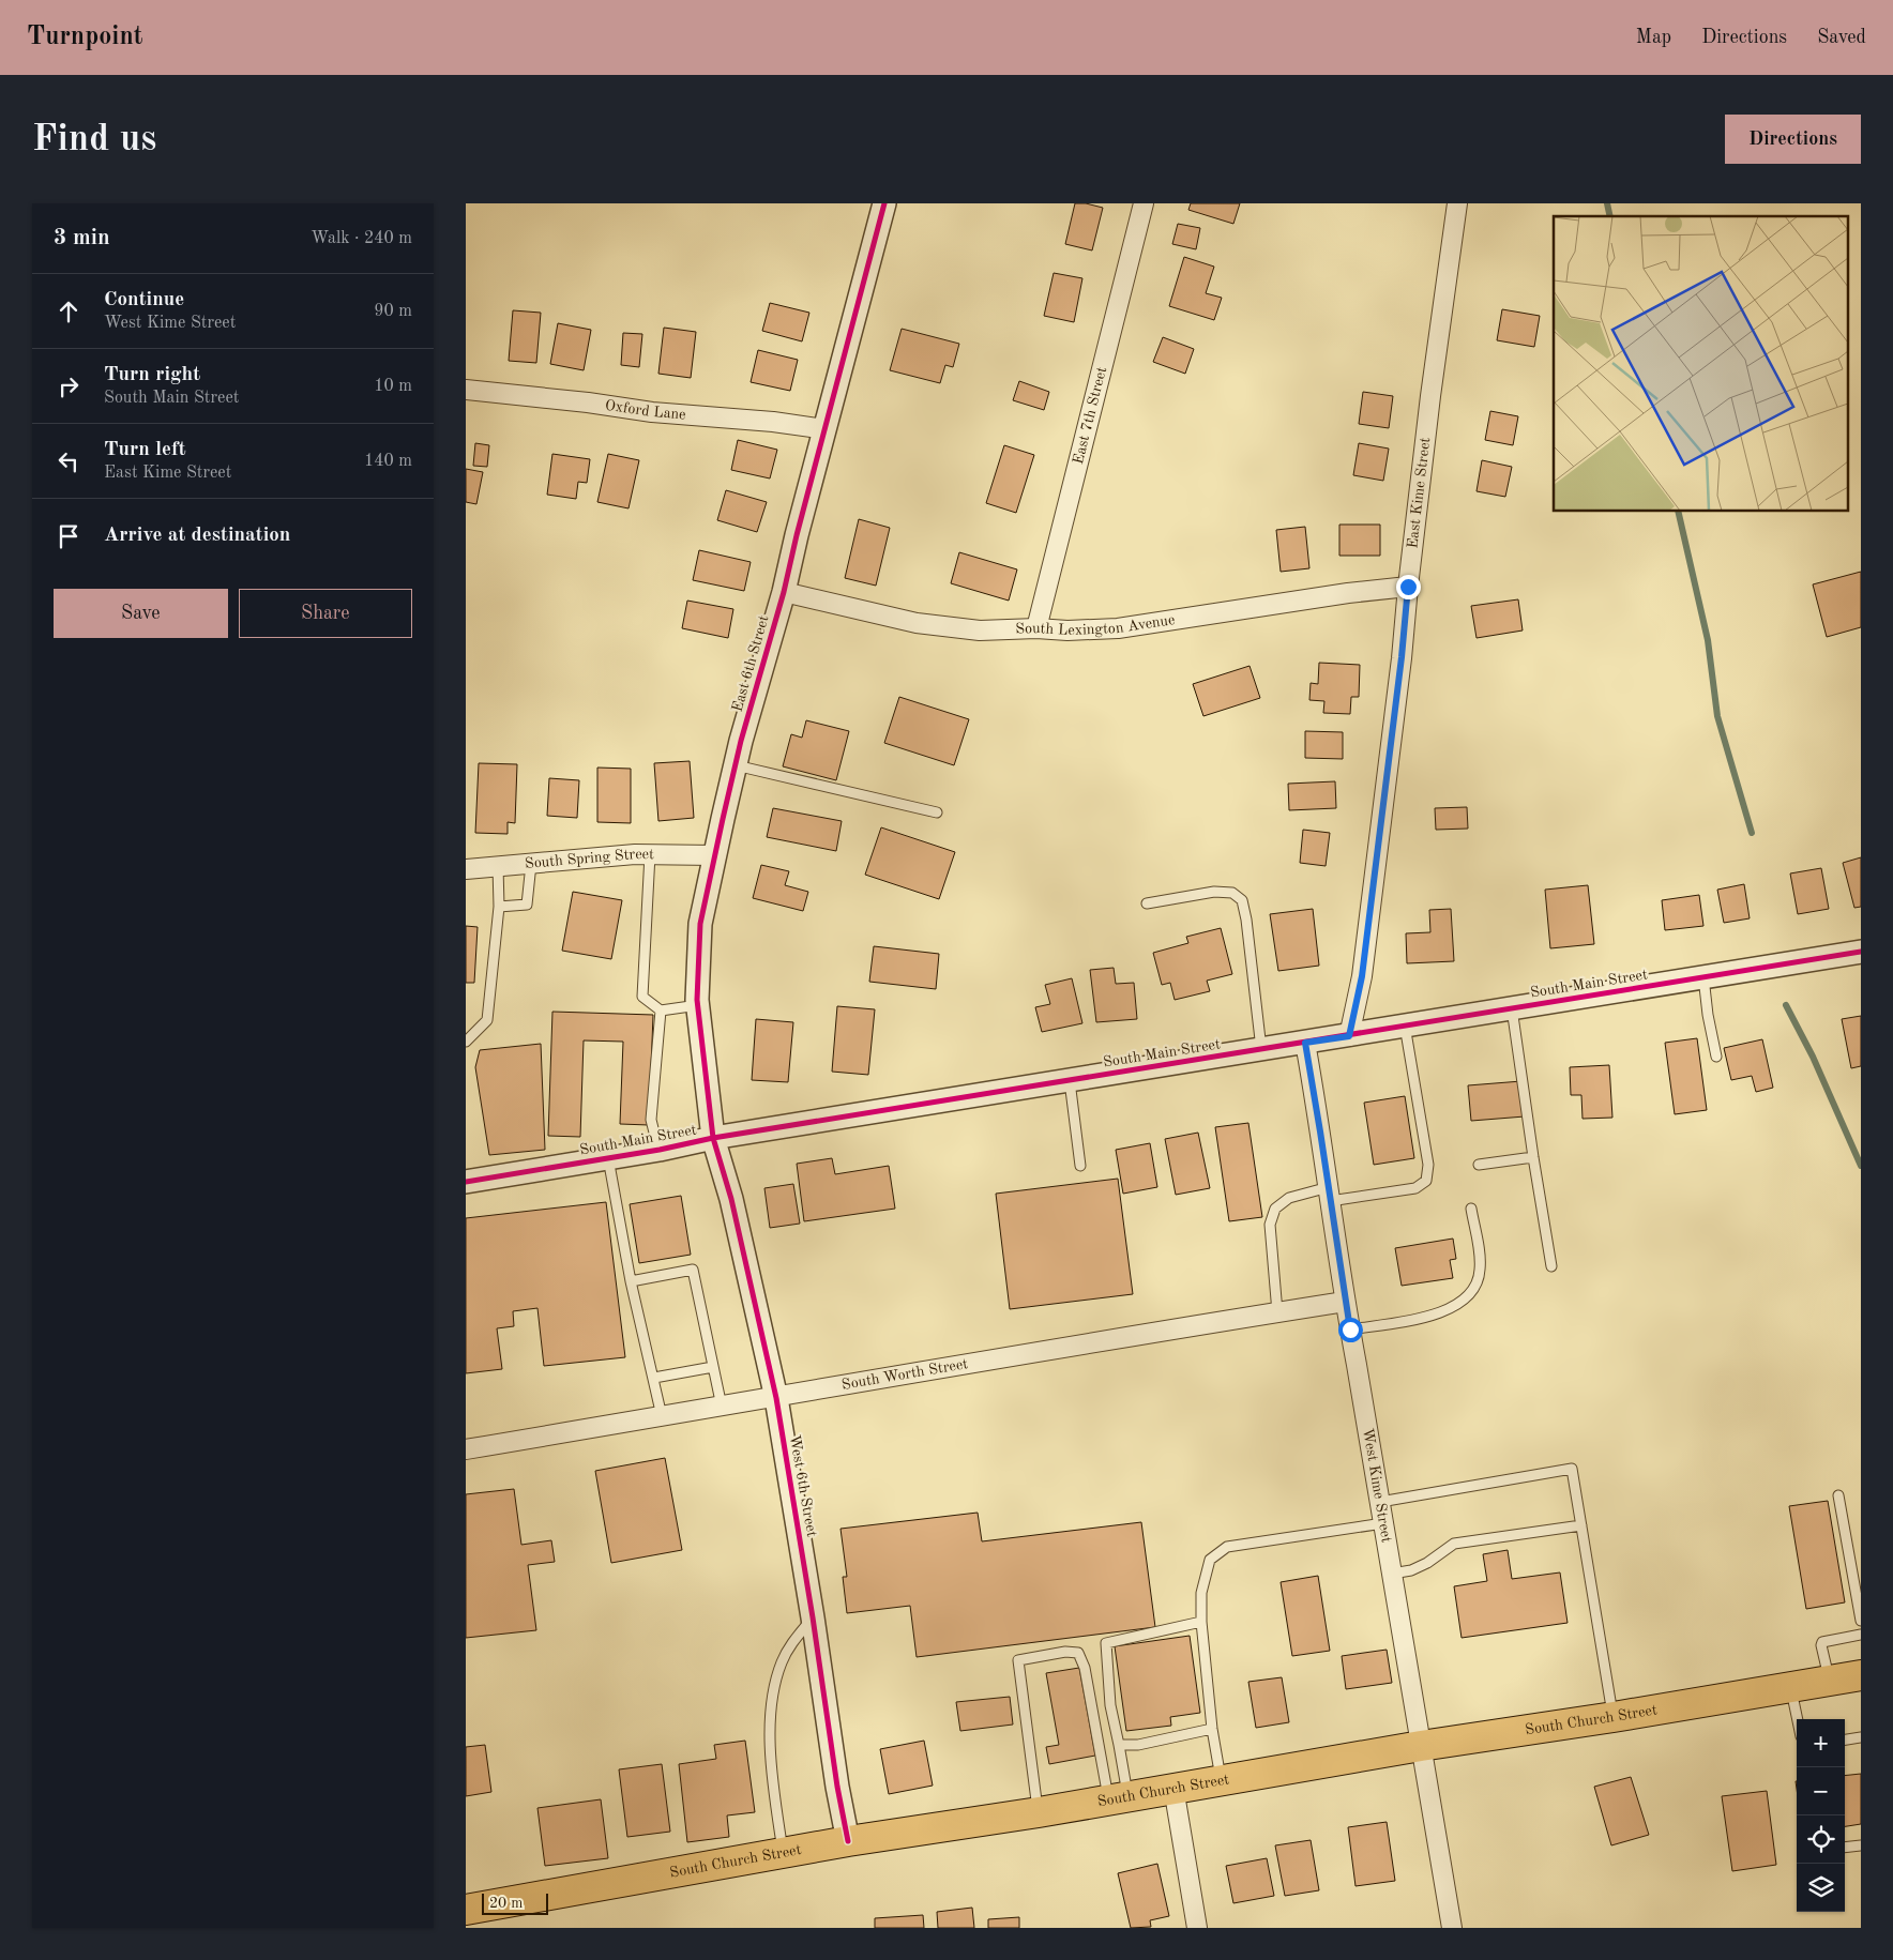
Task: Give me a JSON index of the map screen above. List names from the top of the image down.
{
  "streets": {
    "main road": ["South Church Street"],
    "street": [
      "Oxford Lane",
      "East 7th Street",
      "East Kime Street",
      "South Lexington Avenue",
      "East 6th Street",
      "South Spring Street",
      "South Main Street",
      "South Worth Street",
      "West 6th Street",
      "West Kime Street"
    ]
  },
  "crossings": [
    ["Oxford Lane", "East 6th Street"],
    ["East 7th Street", "South Lexington Avenue"],
    ["East Kime Street", "South Lexington Avenue"],
    ["East Kime Street", "South Main Street"],
    ["South Lexington Avenue", "East 6th Street"],
    ["East 6th Street", "South Spring Street"],
    ["East 6th Street", "South Main Street"],
    ["East 6th Street", "West 6th Street"],
    ["South Main Street", "West 6th Street"],
    ["South Main Street", "West Kime Street"],
    ["South Worth Street", "West 6th Street"],
    ["South Worth Street", "West Kime Street"],
    ["West 6th Street", "South Church Street"],
    ["West Kime Street", "South Church Street"]
  ],
  "scale_bar": "20 m",
  "page": {
    "header": "Turnpoint",
    "nav": ["Map", "Directions", "Saved"],
    "buttons": [
      "Directions",
      ["Save", "Share"]
    ],
    "title": "Find us",
    "heading": ["3 min", "Walk · 240 m"],
    "list": [
      ["Continue", "West Kime Street", "90 m"],
      ["Turn right", "South Main Street", "10 m"],
      ["Turn left", "East Kime Street", "140 m"],
      "Arrive at destination"
    ],
    "map_buttons": ["+", "−"],
    "scale": "20 m"
  }
}
